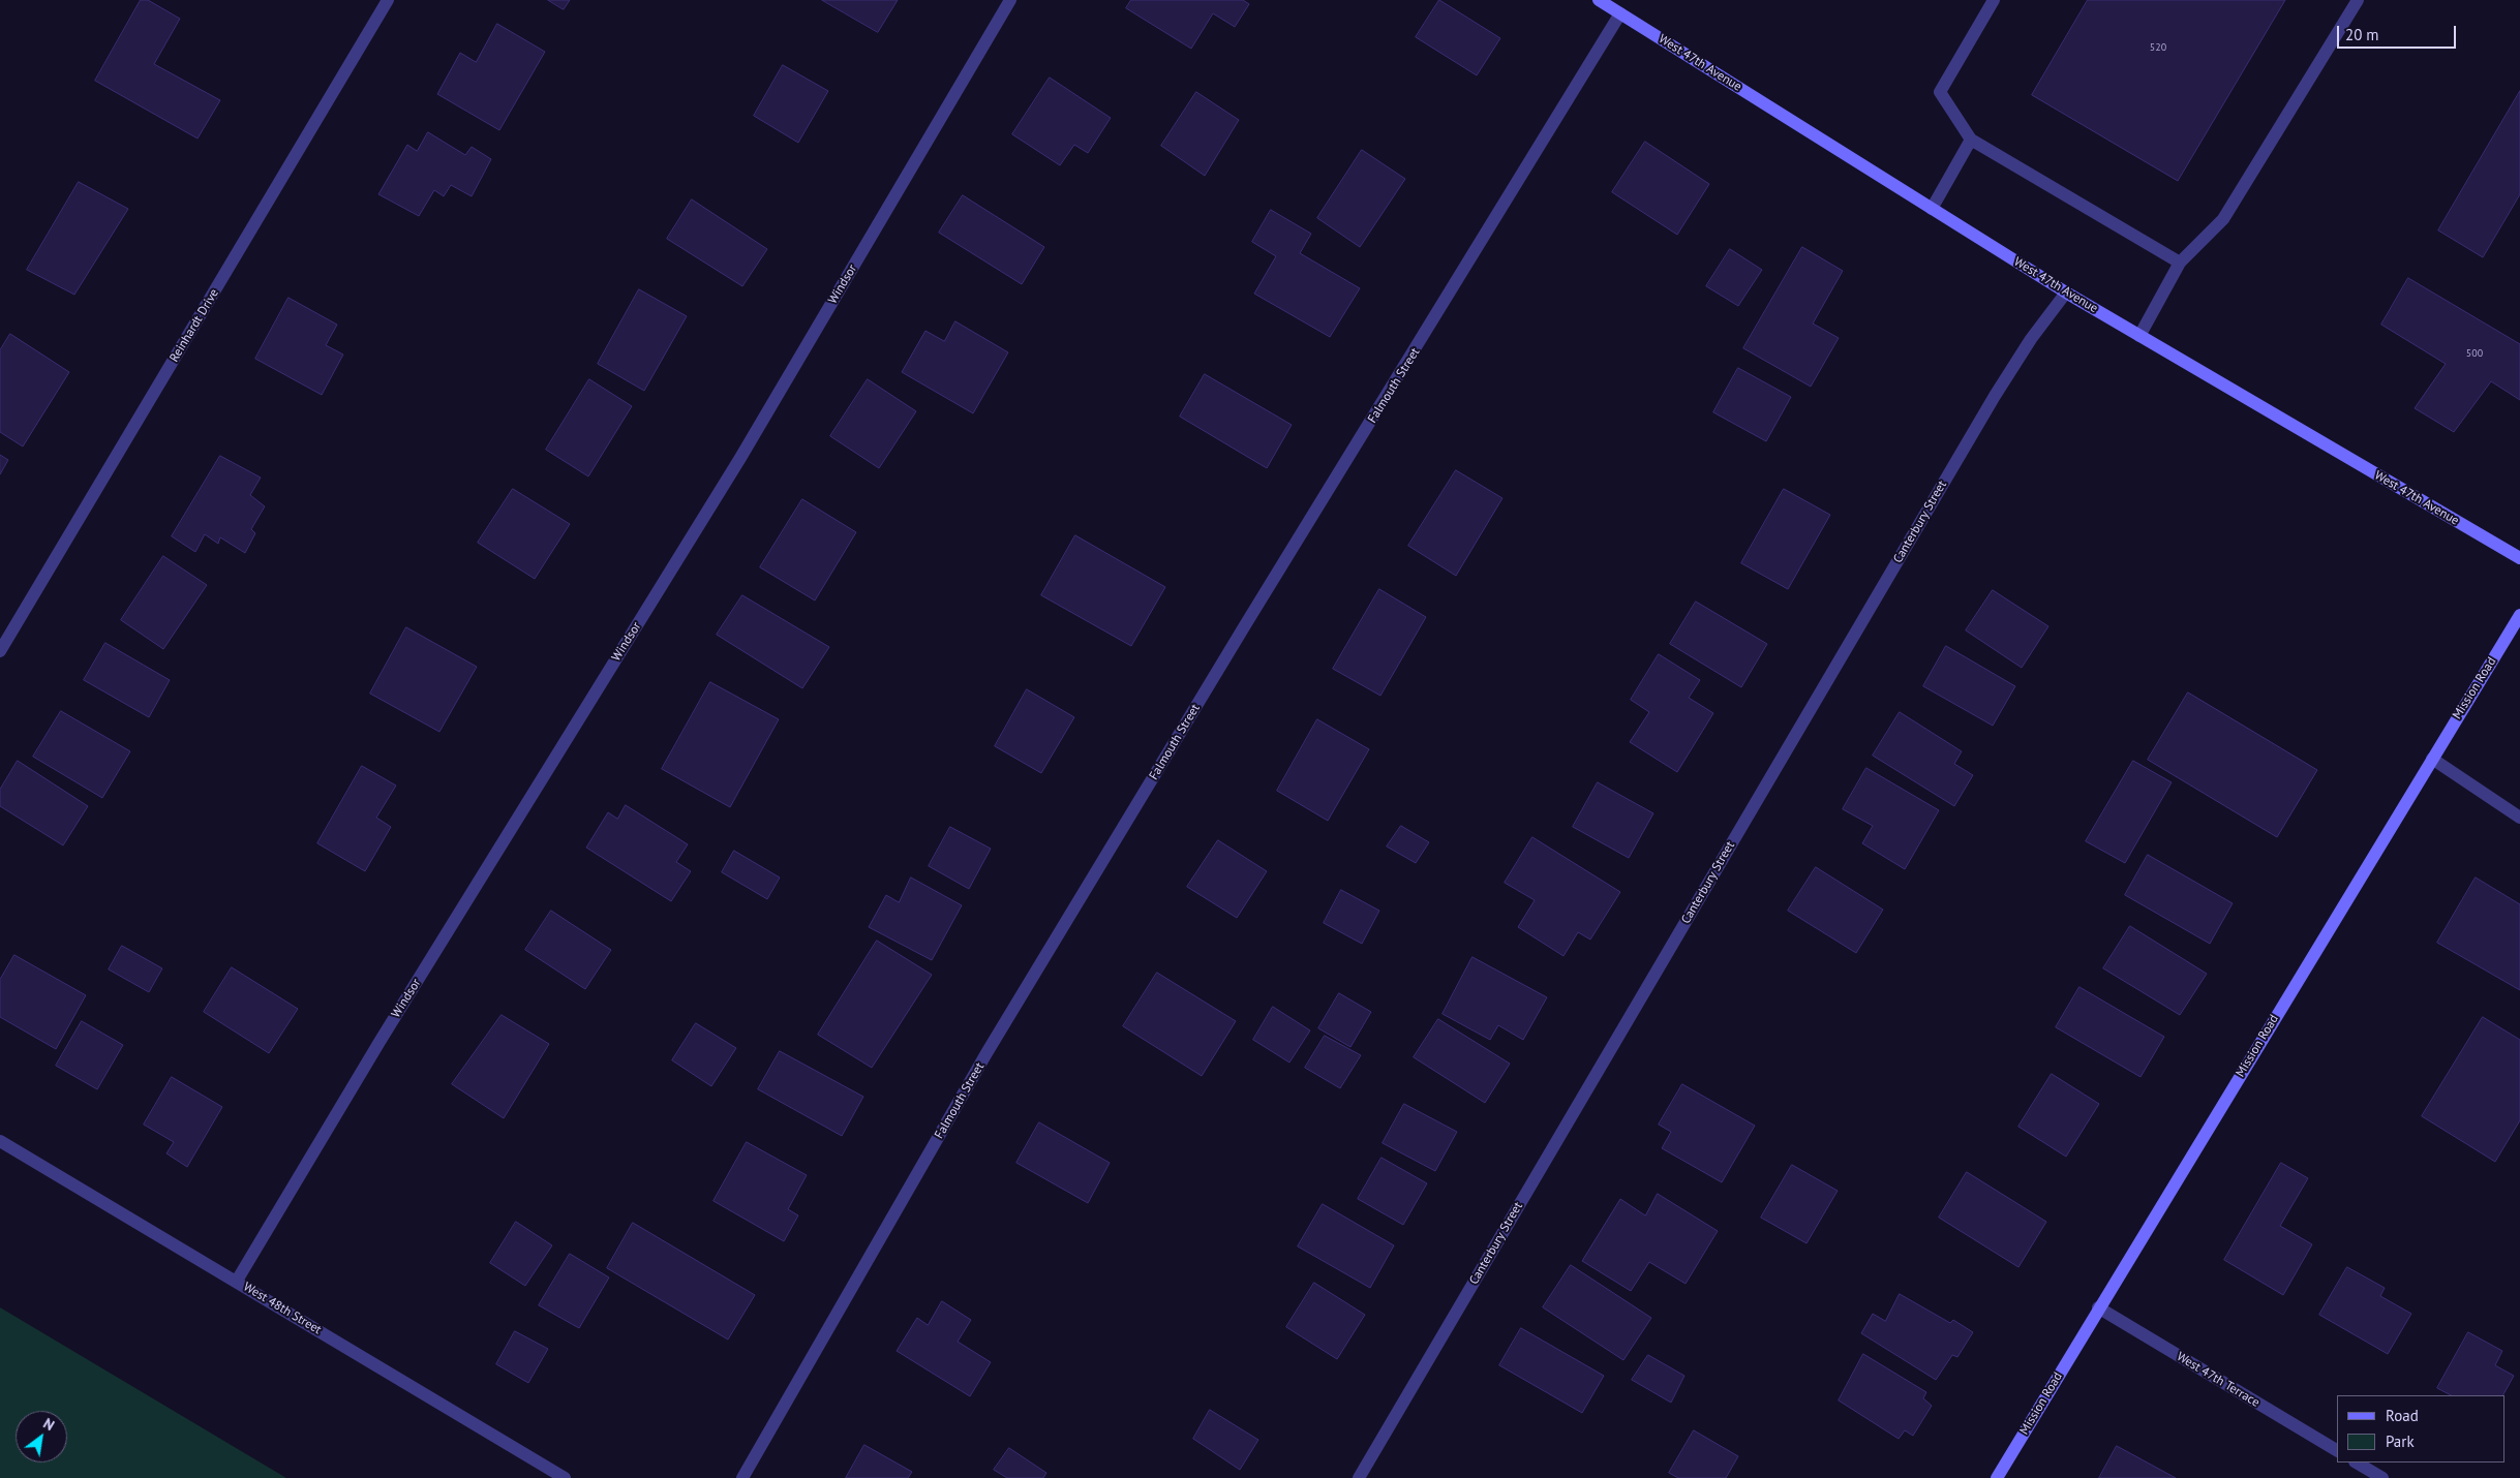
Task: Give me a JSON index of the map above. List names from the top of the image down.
{
  "streets": {
    "street": [
      "West 47th Avenue",
      "Windsor",
      "Reinhardt Drive",
      "Falmouth Street",
      "Canterbury Street",
      "Mission Road",
      "West 48th Street",
      "West 47th Terrace"
    ]
  },
  "crossings": [
    ["West 47th Avenue", "Falmouth Street"],
    ["West 47th Avenue", "Canterbury Street"],
    ["Windsor", "West 48th Street"],
    ["Mission Road", "West 47th Terrace"]
  ],
  "house_numbers": ["520", "500"],
  "legend": ["Road", "Park"],
  "scale_bar": "20 m",
  "north": "top right"
}
